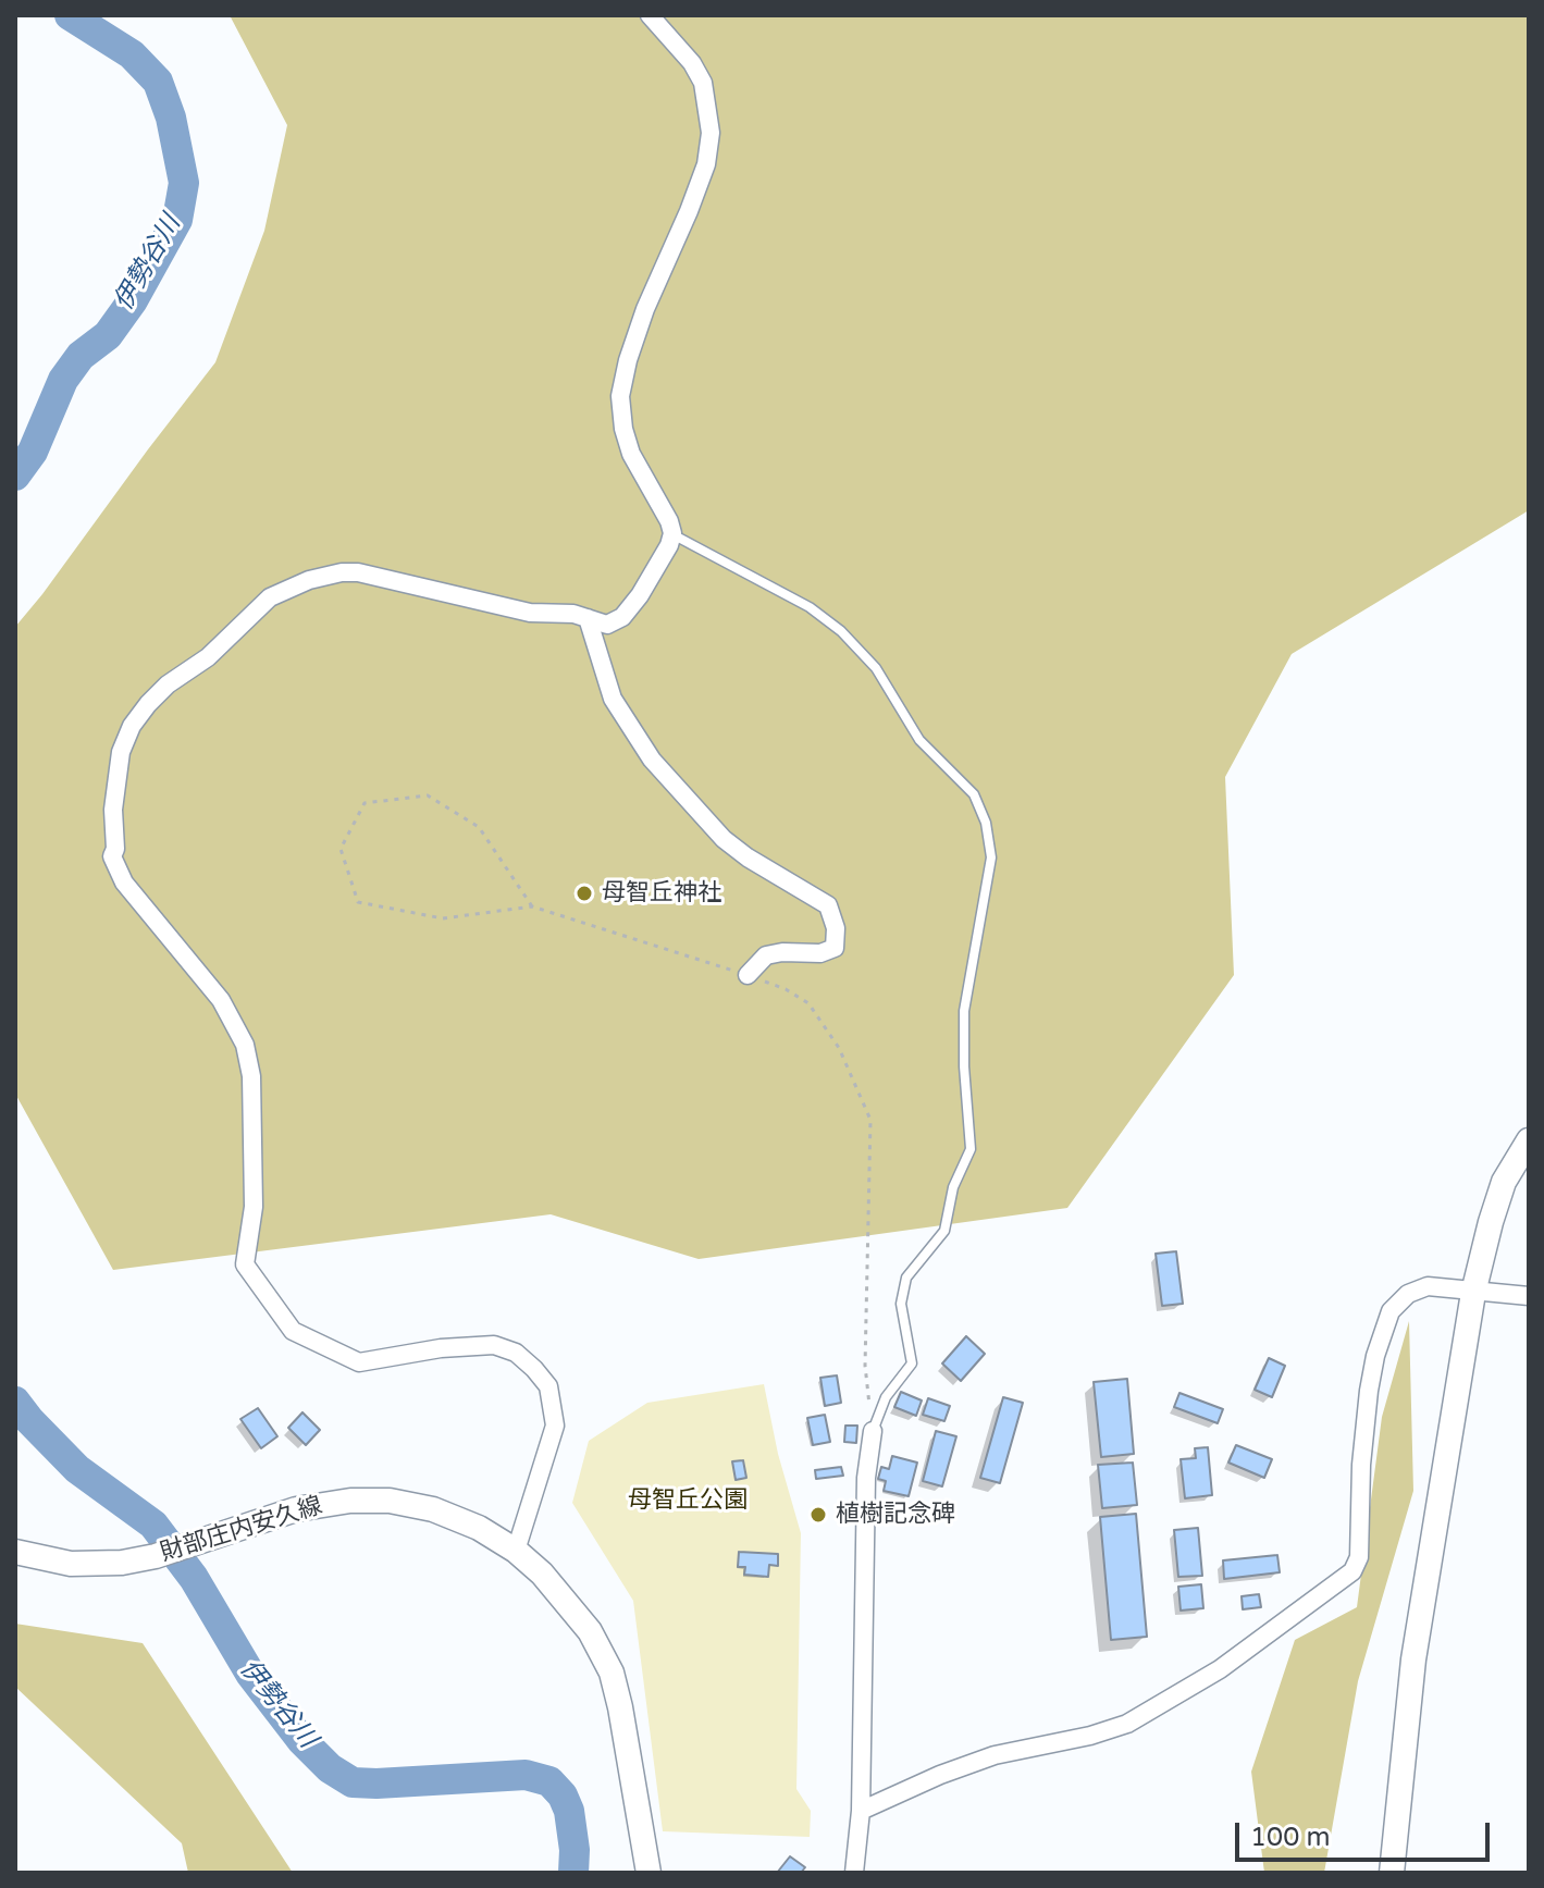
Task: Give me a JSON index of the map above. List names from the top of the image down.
{
  "streets": {
    "main road": ["財部庄内安久線"]
  },
  "water": ["伊勢谷川"],
  "parks": ["母智丘公園"],
  "places": ["母智丘神社", "植樹記念碑"],
  "scale_bar": "100 m"
}
